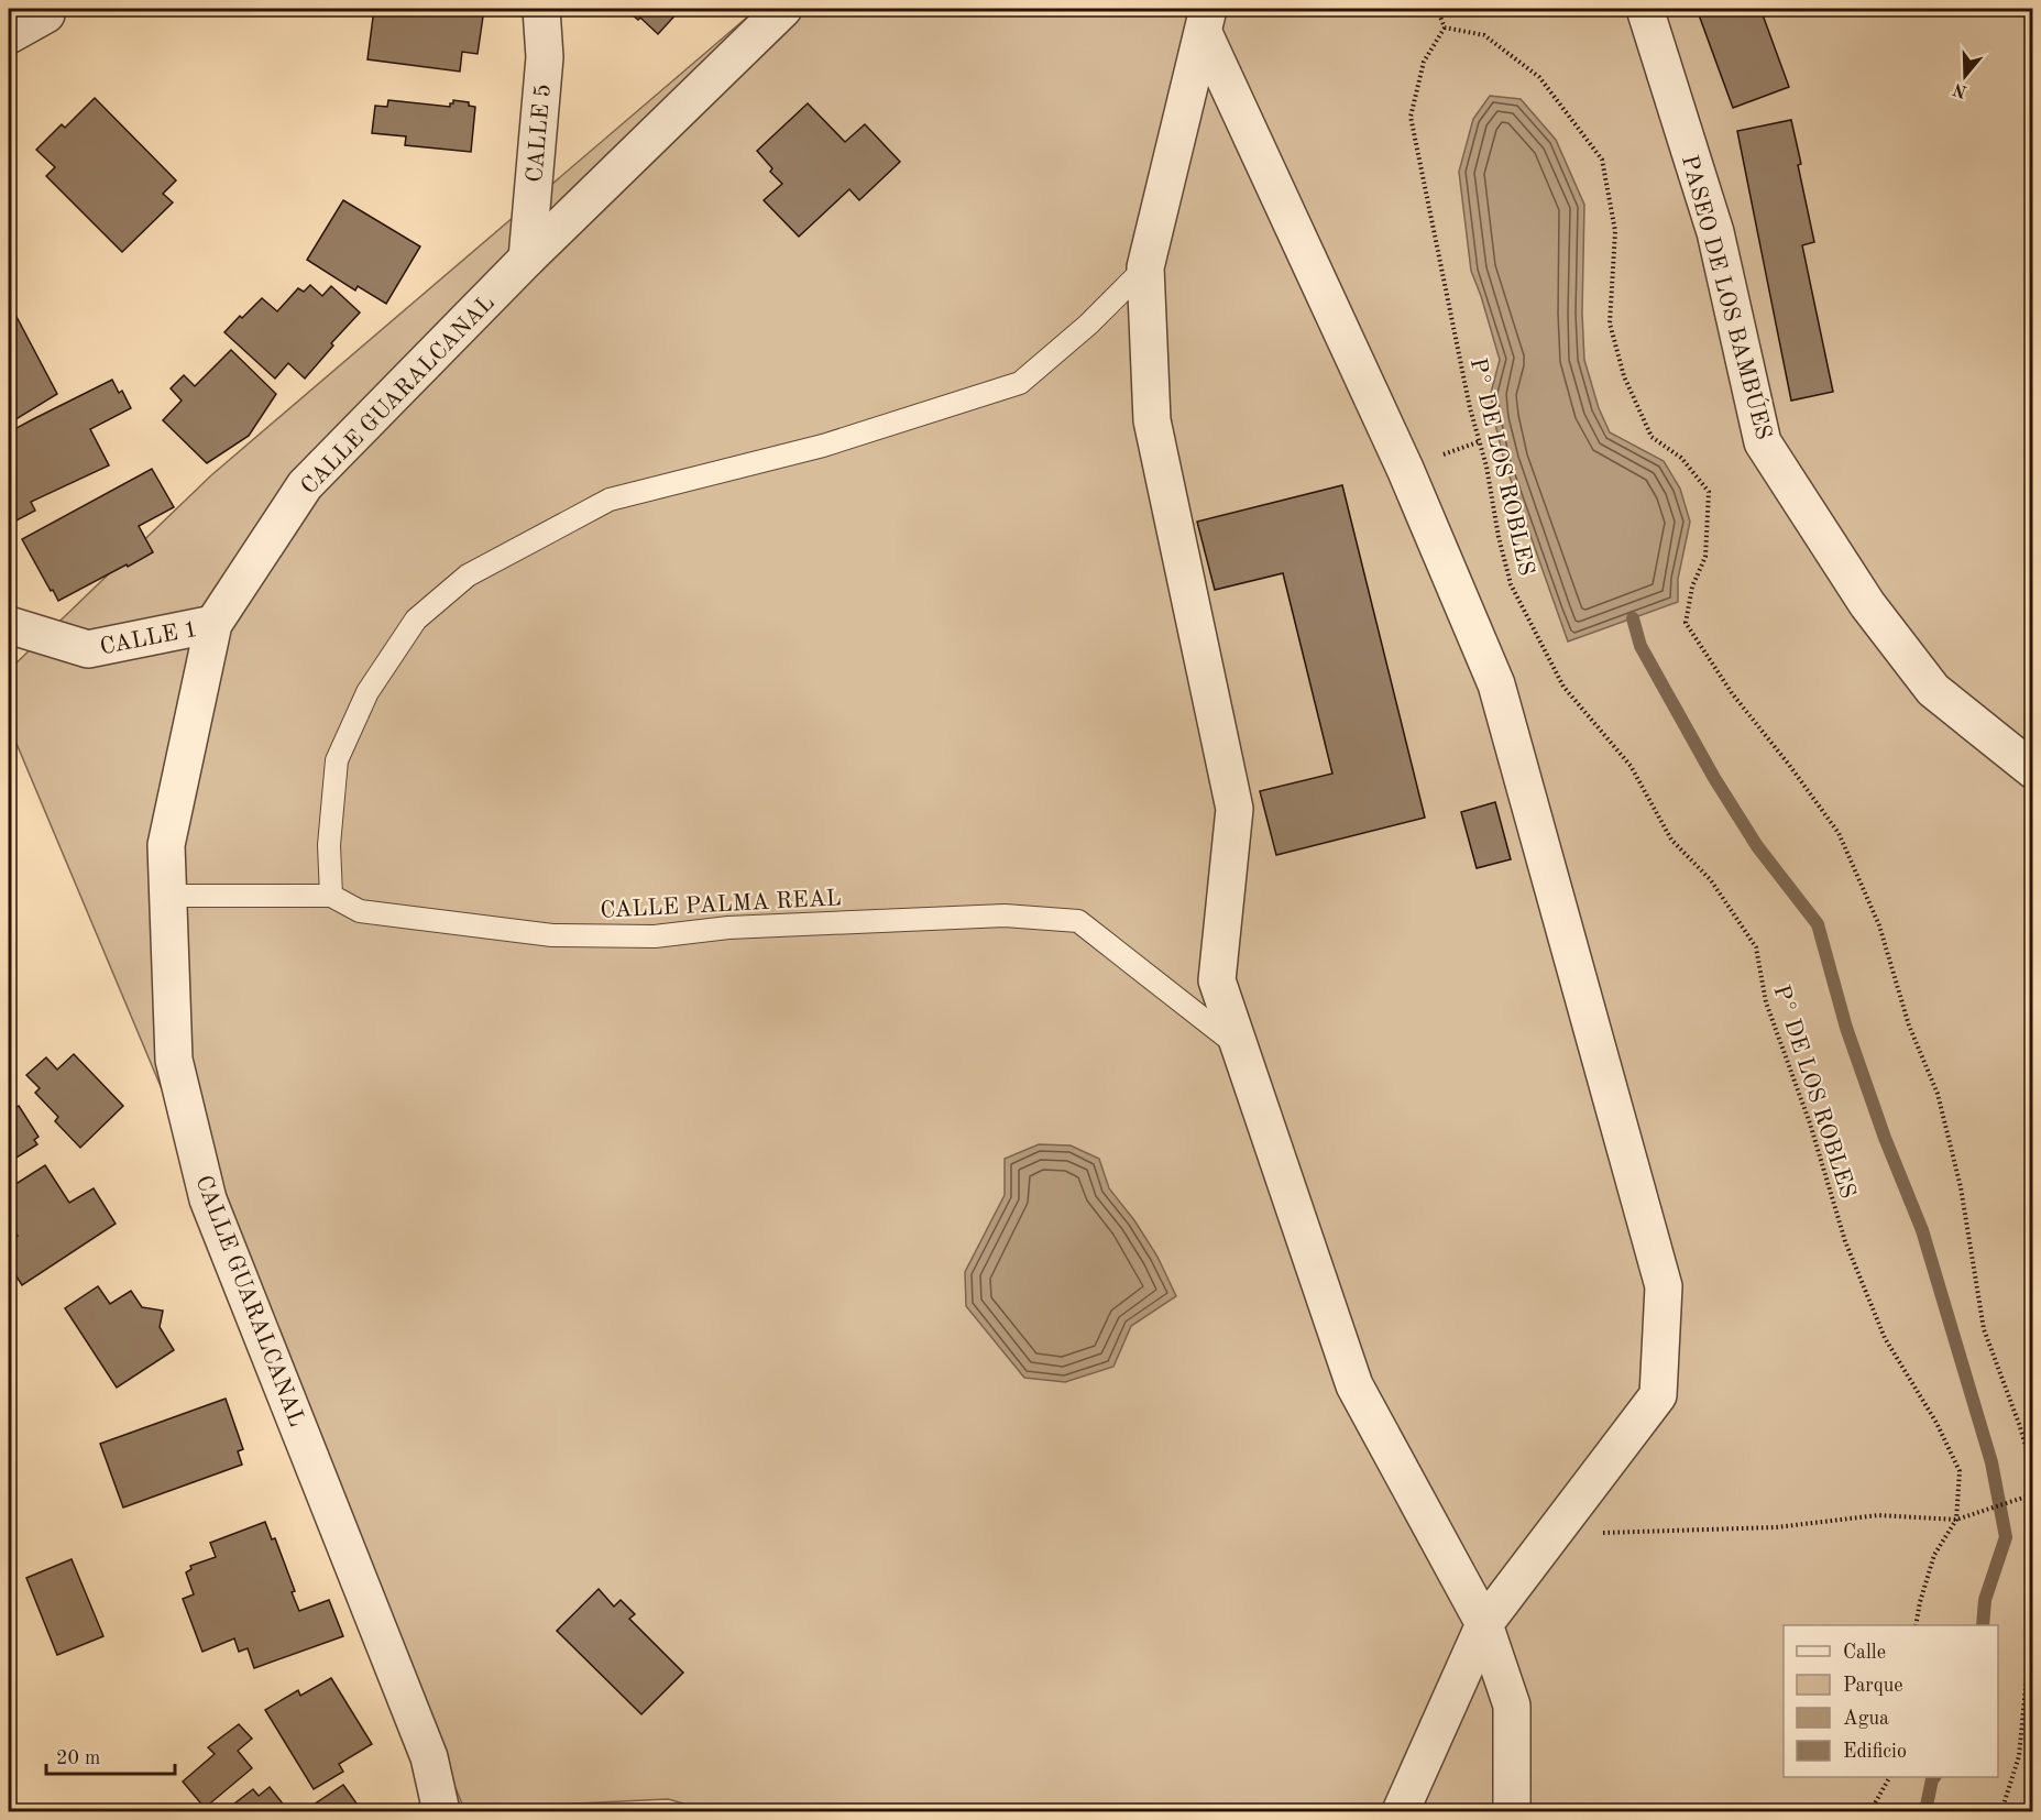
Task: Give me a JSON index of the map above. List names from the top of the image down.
{
  "streets": {
    "street": [
      "CALLE 5",
      "PASEO DE LOS BAMBÚES",
      "CALLE GUARALCANAL",
      "CALLE 1"
    ],
    "lane": ["CALLE PALMA REAL"],
    "path": ["P° DE LOS ROBLES"]
  },
  "crossings": [
    ["CALLE 5", "CALLE GUARALCANAL"],
    ["CALLE GUARALCANAL", "CALLE 1"],
    ["CALLE GUARALCANAL", "CALLE PALMA REAL"]
  ],
  "legend": [
    "Calle",
    "Parque",
    "Agua",
    "Edificio"
  ],
  "scale_bar": "20 m",
  "north": "bottom"
}
